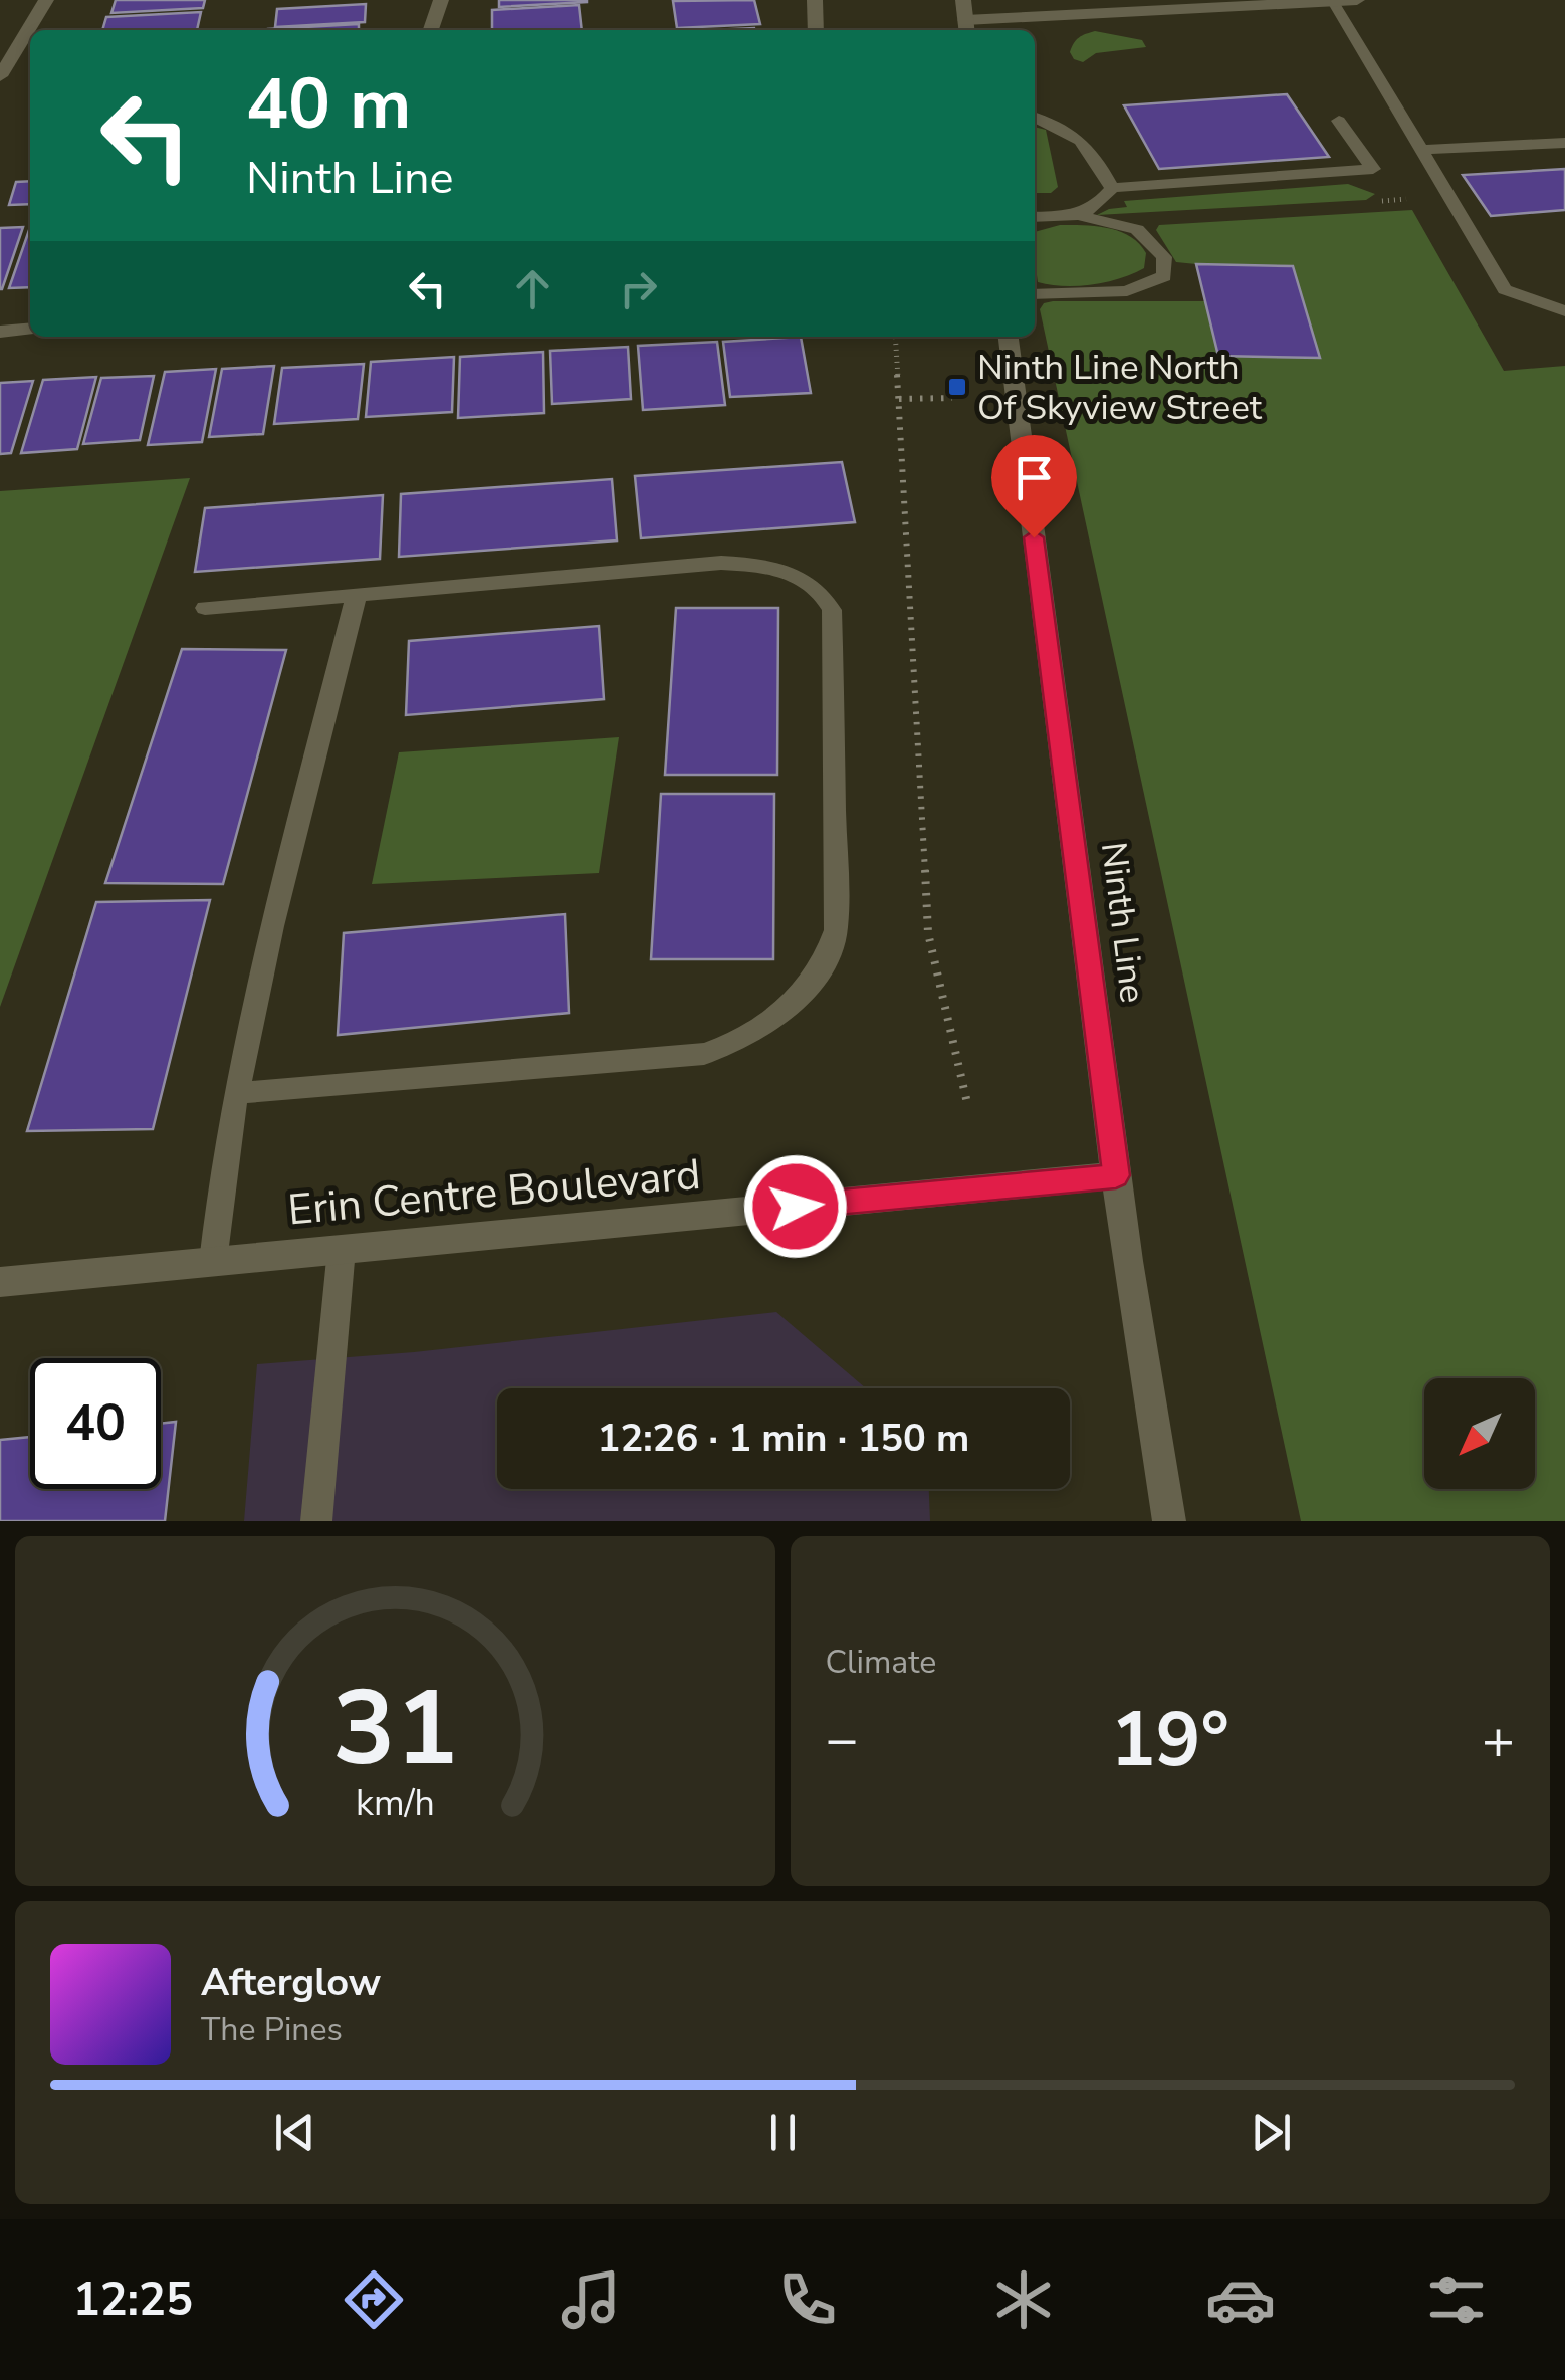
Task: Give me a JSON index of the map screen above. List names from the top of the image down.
{
  "streets": {
    "street": ["Ninth Line", "Erin Centre Boulevard"]
  },
  "crossings": [
    ["Ninth Line", "Erin Centre Boulevard"]
  ],
  "places": {
    "transit": ["Ninth Line North Of Skyview Street"]
  },
  "north": "bottom left",
  "page": {
    "turn": ["40 m", "Ninth Line"],
    "limit": "40",
    "trip": "12:26 · 1 min · 150 m",
    "tile": "Climate",
    "heat": ["−", "19°", "+"],
    "song": ["Afterglow", "The Pines"],
    "tabs": "12:25",
    "gauge": ["31", "km/h"]
  }
}
